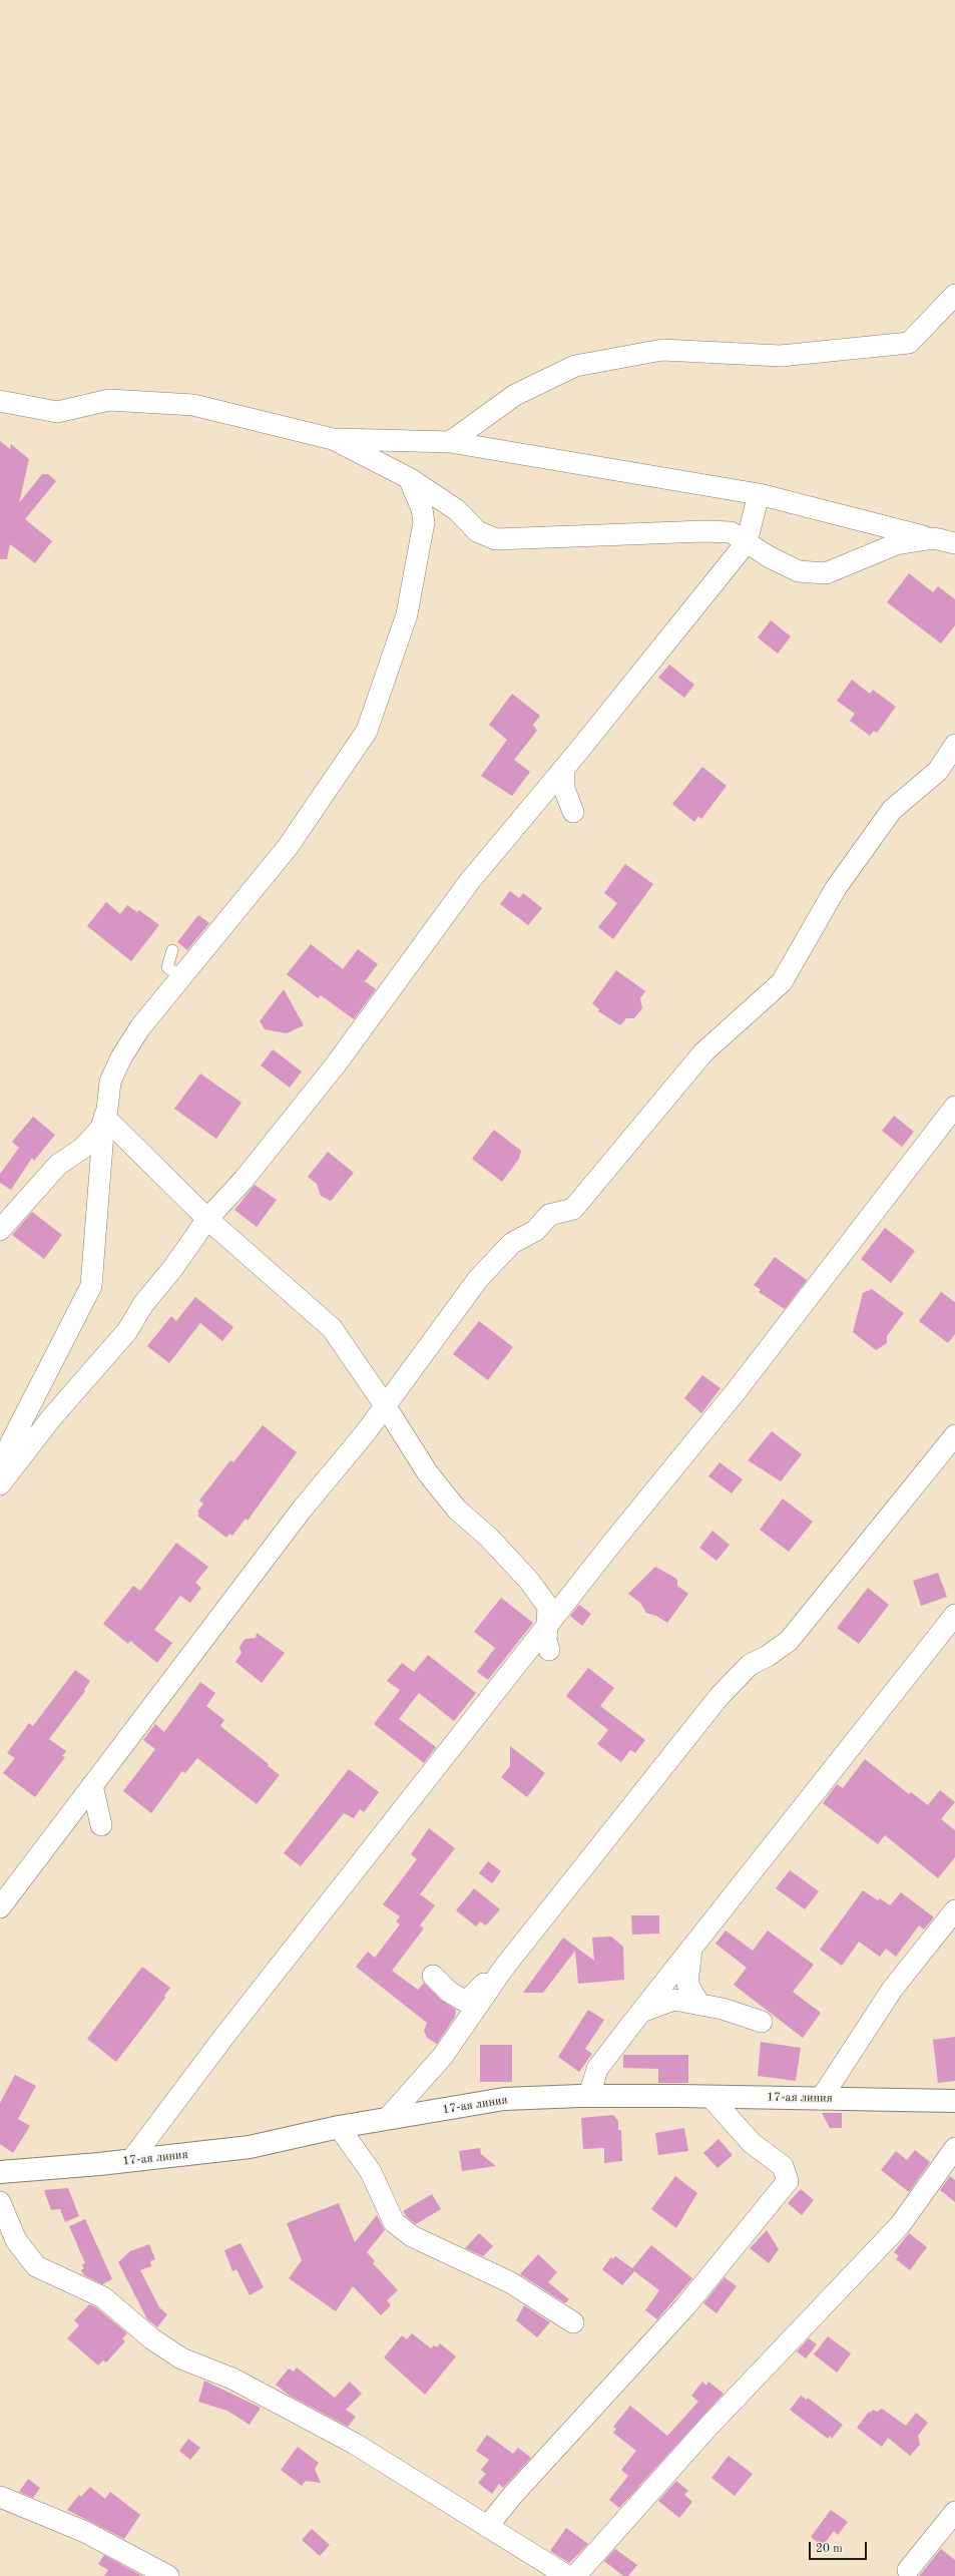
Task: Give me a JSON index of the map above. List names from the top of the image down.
{
  "streets": {
    "street": ["17-ая линия"]
  },
  "scale_bar": "20 m"
}
